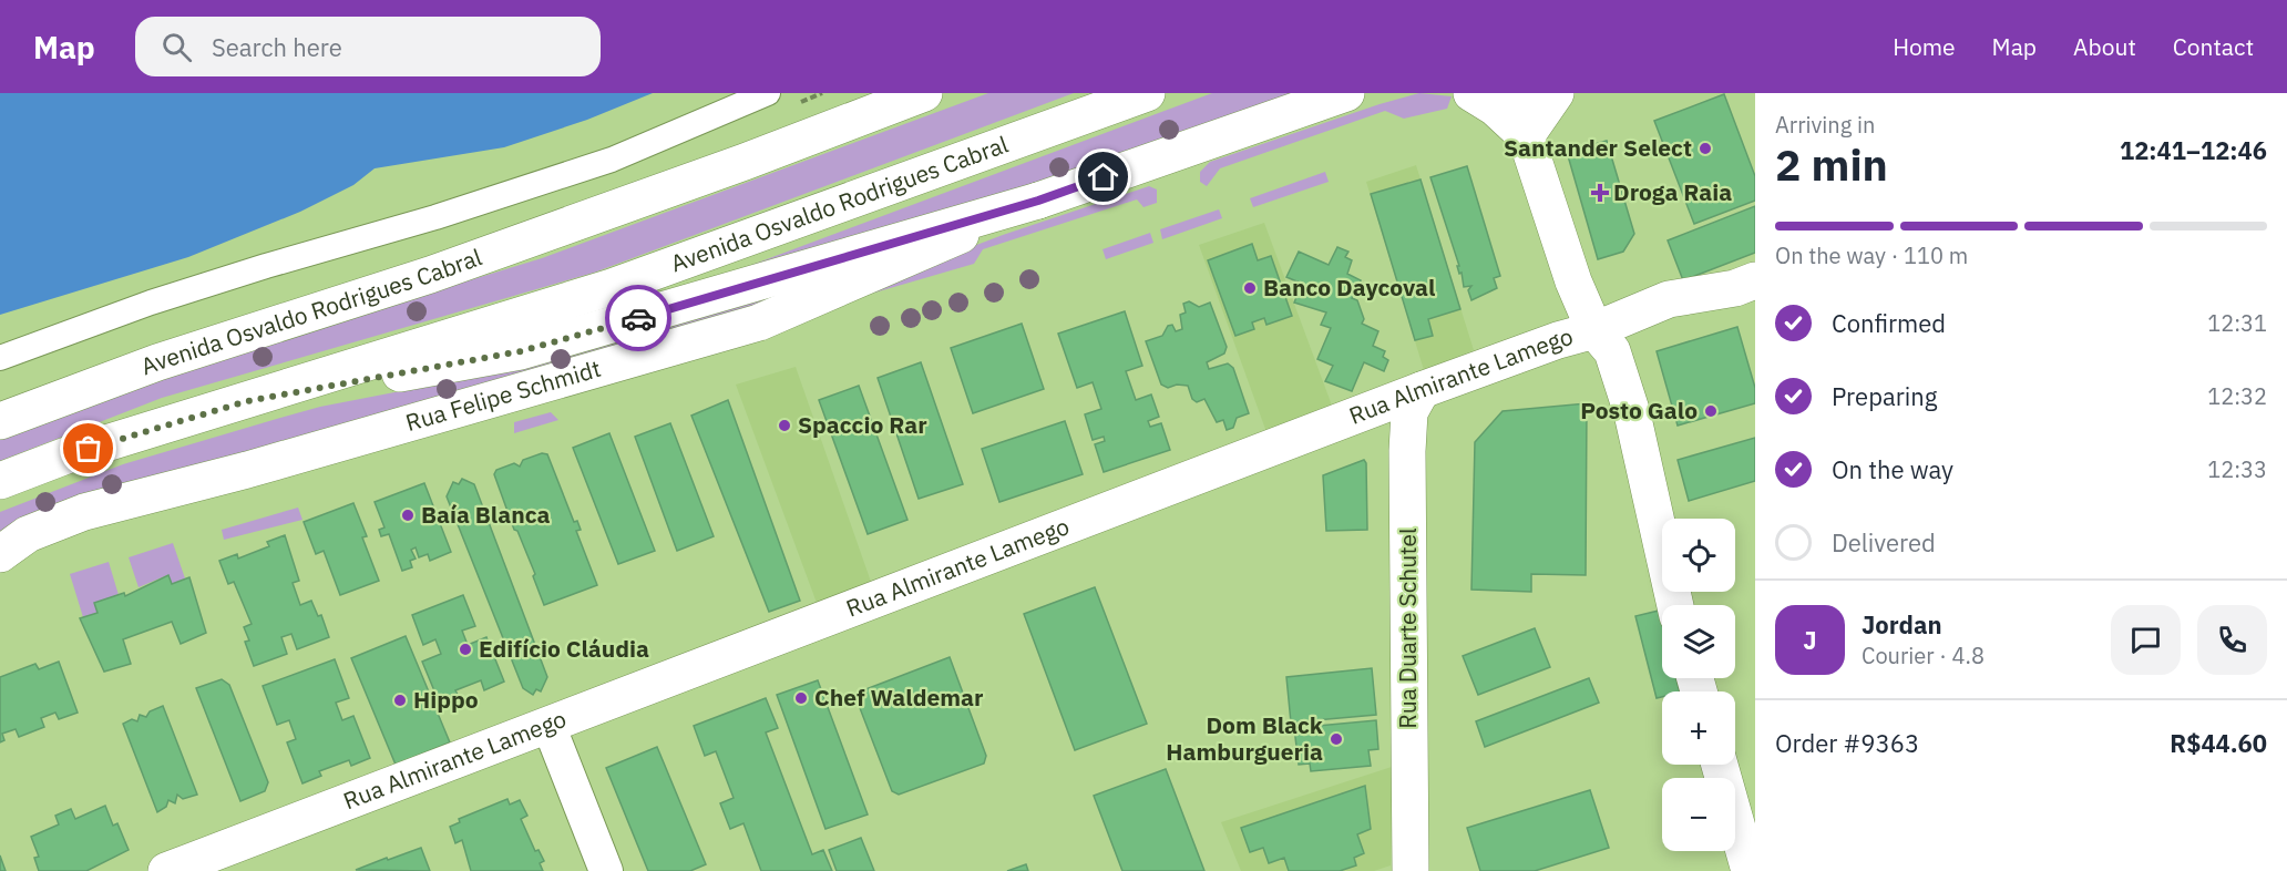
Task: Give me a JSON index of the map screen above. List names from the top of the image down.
{
  "streets": {
    "main road": [
      "Avenida Osvaldo Rodrigues Cabral",
      "Rua Almirante Lamego",
      "Rua Felipe Schmidt",
      "Rua Duarte Schutel"
    ]
  },
  "crossings": [
    ["Rua Almirante Lamego", "Rua Duarte Schutel"]
  ],
  "places": {
    "other": [
      "Santander Select",
      "Banco Daycoval",
      "Posto Galo",
      "Spaccio Rar",
      "Baía Blanca",
      "Edifício Cláudia",
      "Chef Waldemar",
      "Hippo",
      "Dom Black Hamburgueria"
    ],
    "health": ["Droga Raia"]
  },
  "page": {
    "header": "Map",
    "search": "Search here",
    "nav": [
      "Home",
      "Map",
      "About",
      "Contact"
    ],
    "heading": ["2 min", "Arriving in", "12:41–12:46"],
    "panel": [
      "Jordan",
      "Courier · 4.8",
      "Order #9363",
      "R$44.60"
    ],
    "bar": "On the way · 110 m",
    "list": [
      ["Confirmed", "12:31"],
      ["Preparing", "12:32"],
      ["On the way", "12:33"],
      "Delivered"
    ],
    "map_buttons": ["+", "−"],
    "round": "J"
  }
}
